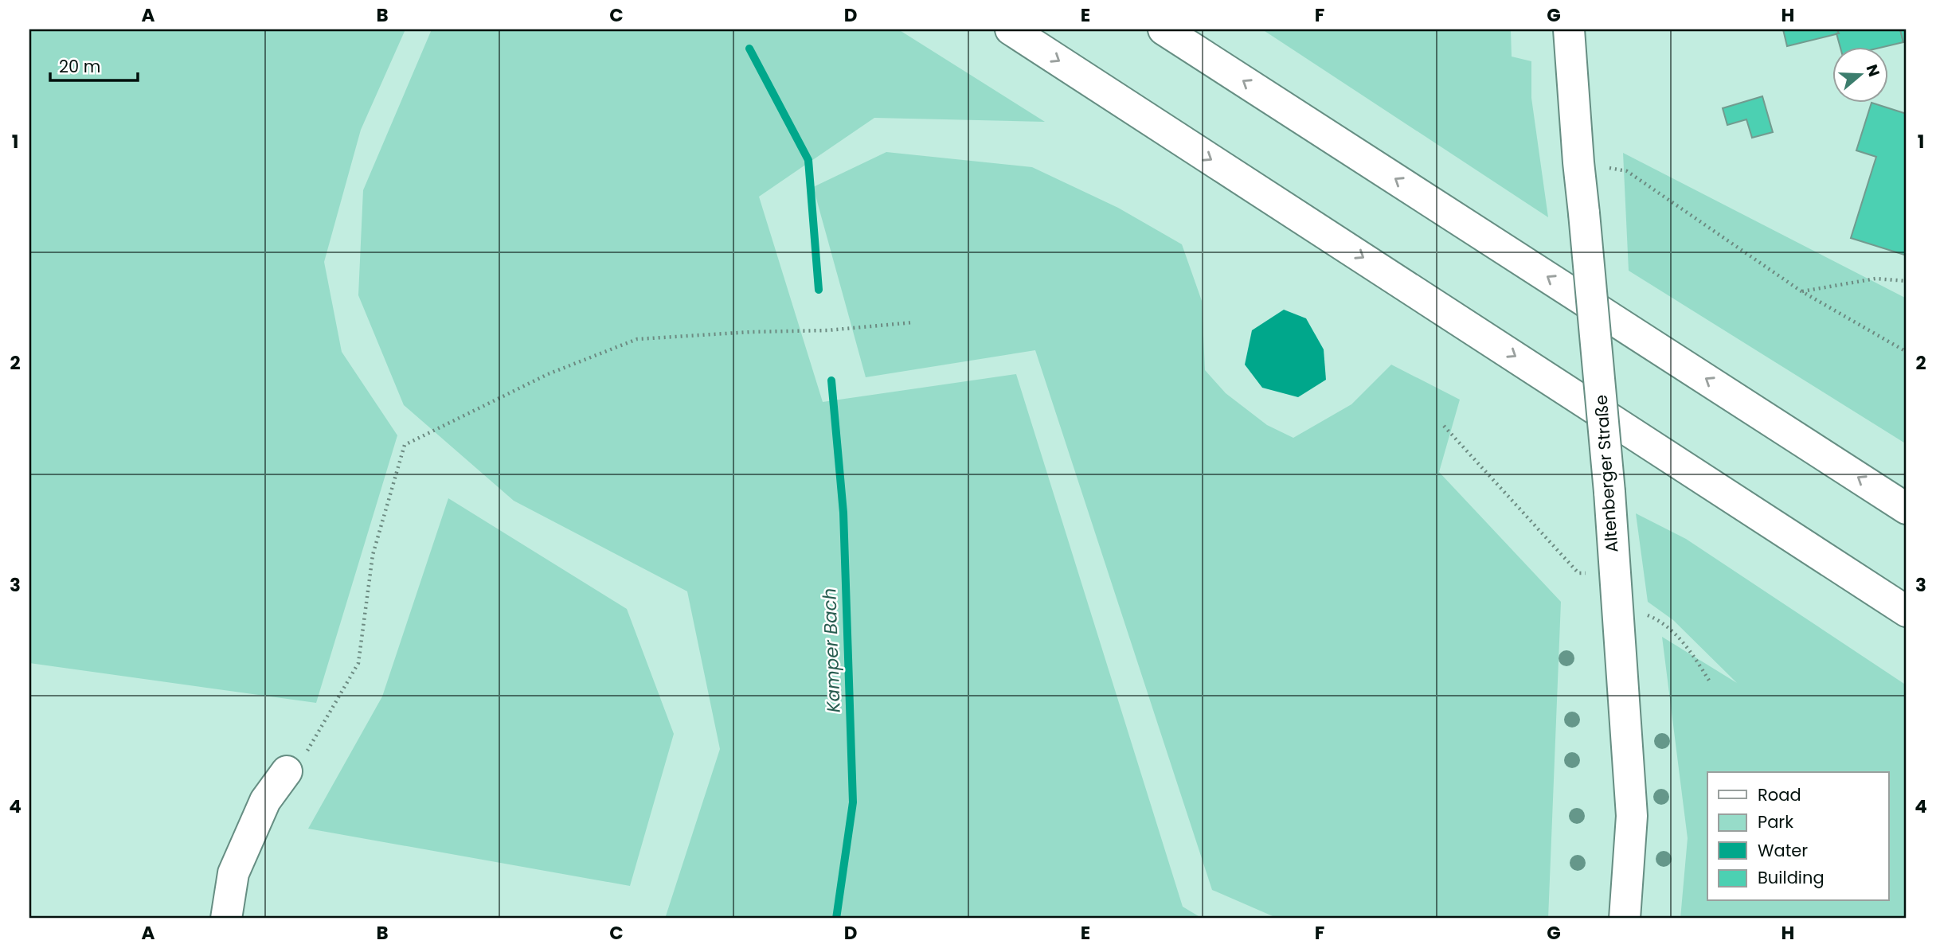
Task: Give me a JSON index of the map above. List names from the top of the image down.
{
  "streets": {
    "main road": ["Altenberger Straße"]
  },
  "water": ["Kamper Bach"],
  "legend": [
    "Road",
    "Park",
    "Water",
    "Building"
  ],
  "scale_bar": "20 m",
  "north": "right",
  "grid": {
    "columns": [
      "A",
      "B",
      "C",
      "D",
      "E",
      "F",
      "G",
      "H"
    ],
    "rows": [
      "1",
      "2",
      "3",
      "4"
    ]
  }
}
